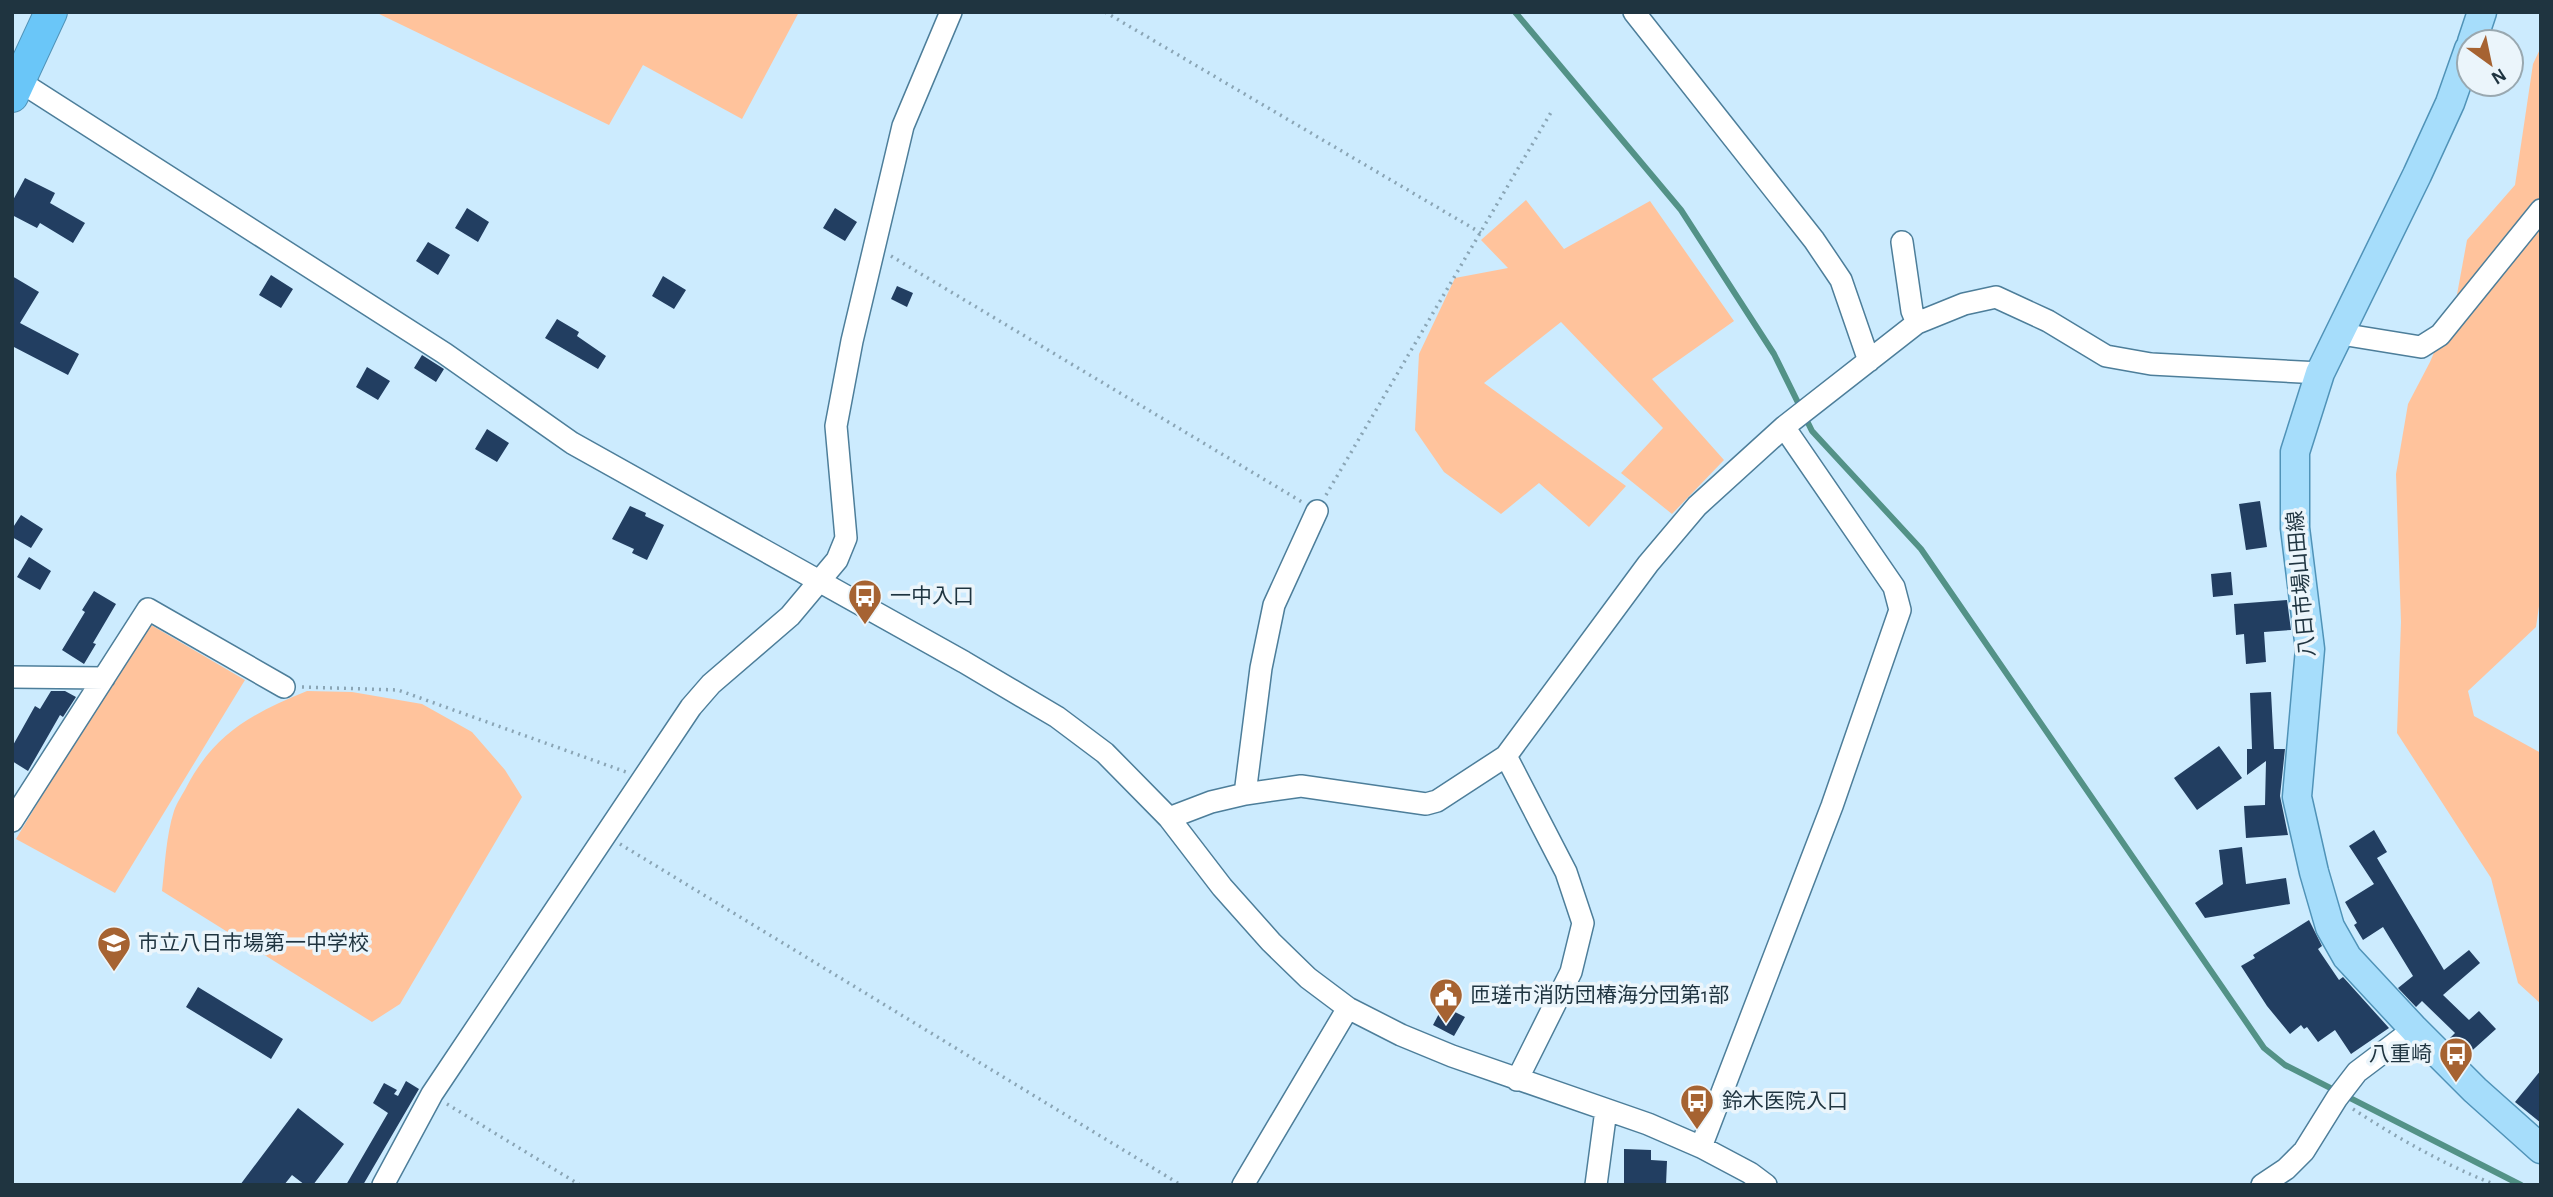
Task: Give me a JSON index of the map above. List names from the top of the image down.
{
  "streets": {
    "main road": ["八日市場山田線"]
  },
  "places": {
    "bus stop": ["一中入口", "八重崎", "鈴木医院入口"],
    "school or university": ["市立八日市場第一中学校"],
    "public building": ["匝瑳市消防団椿海分団第1部"]
  },
  "north": "bottom right"
}
